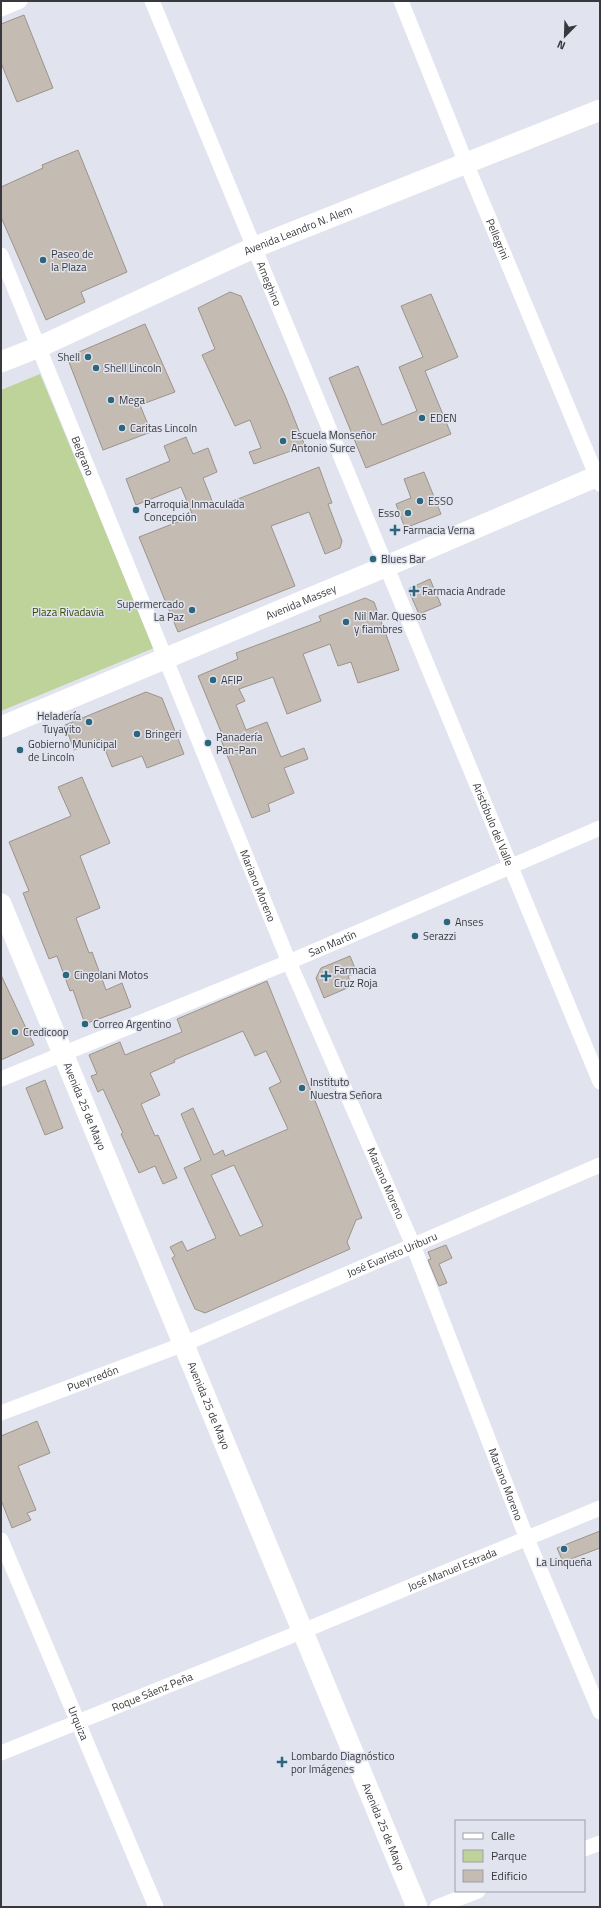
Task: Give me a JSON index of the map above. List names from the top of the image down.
{
  "streets": {
    "main road": ["Avenida Leandro N. Alem", "Avenida Massey", "Avenida 25 de Mayo"],
    "street": [
      "Pellegrini",
      "Ameghino",
      "Belgrano",
      "Aristóbulo del Valle",
      "Mariano Moreno",
      "San Martín",
      "José Evaristo Uriburu",
      "Pueyrredón",
      "José Manuel Estrada",
      "Roque Sáenz Peña",
      "Urquiza"
    ]
  },
  "crossings": [
    ["Avenida Leandro N. Alem", "Pellegrini"],
    ["Avenida Leandro N. Alem", "Ameghino"],
    ["Avenida Leandro N. Alem", "Belgrano"],
    ["Pellegrini", "Avenida Massey"],
    ["Ameghino", "Avenida Massey"],
    ["Ameghino", "Aristóbulo del Valle"],
    ["Belgrano", "Avenida Massey"],
    ["Belgrano", "Mariano Moreno"],
    ["Avenida Massey", "Aristóbulo del Valle"],
    ["Avenida Massey", "Mariano Moreno"],
    ["Aristóbulo del Valle", "San Martín"],
    ["Mariano Moreno", "San Martín"],
    ["Mariano Moreno", "José Evaristo Uriburu"],
    ["Mariano Moreno", "José Manuel Estrada"],
    ["San Martín", "Avenida 25 de Mayo"],
    ["Avenida 25 de Mayo", "José Evaristo Uriburu"],
    ["Avenida 25 de Mayo", "Pueyrredón"],
    ["Avenida 25 de Mayo", "José Manuel Estrada"],
    ["Avenida 25 de Mayo", "Roque Sáenz Peña"],
    ["José Evaristo Uriburu", "Pueyrredón"],
    ["José Manuel Estrada", "Roque Sáenz Peña"],
    ["Roque Sáenz Peña", "Urquiza"]
  ],
  "parks": ["Plaza Rivadavia"],
  "places": {
    "other": [
      "Paseo de la Plaza",
      "Shell",
      "Shell Lincoln",
      "Mega",
      "EDEN",
      "Caritas Lincoln",
      "Escuela Monseñor Antonio Surce",
      "ESSO",
      "Parroquia Inmaculada Concepción",
      "Esso",
      "Blues Bar",
      "Supermercado La Paz",
      "Nil Mar. Quesos y fiambres",
      "AFIP",
      "Heladería Tuyayito",
      "Bringeri",
      "Panadería Pan-Pan",
      "Gobierno Municipal de Lincoln",
      "Anses",
      "Serazzi",
      "Cingolani Motos",
      "Correo Argentino",
      "Credicoop",
      "Instituto Nuestra Señora",
      "La Linqueña"
    ],
    "health": [
      "Farmacia Verna",
      "Farmacia Andrade",
      "Farmacia Cruz Roja",
      "Lombardo Diagnóstico por Imágenes"
    ]
  },
  "legend": ["Calle", "Parque", "Edificio"],
  "north": "bottom left"
}
